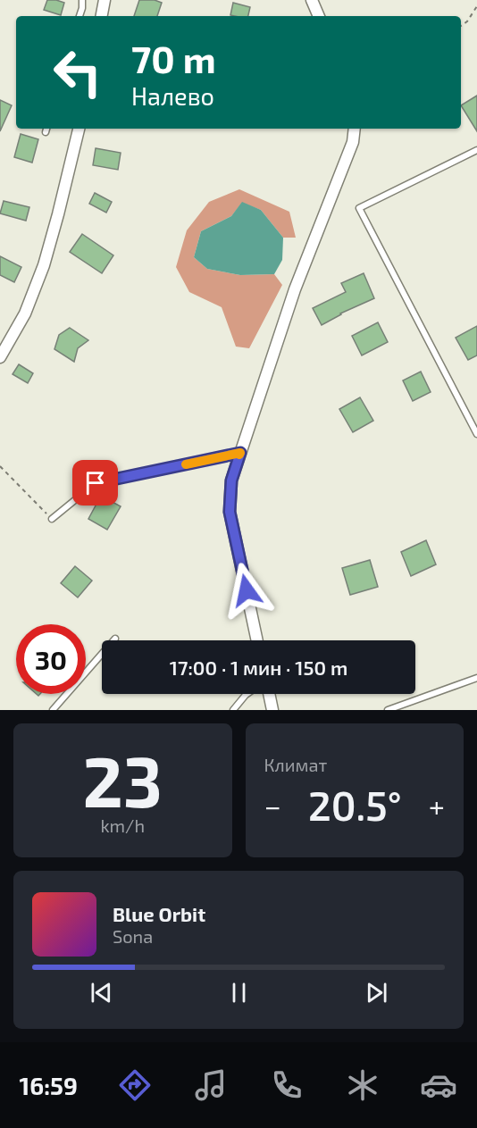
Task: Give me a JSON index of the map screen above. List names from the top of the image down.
{
  "page": {
    "turn": ["70 m", "Налево"],
    "limit": "30",
    "trip": "17:00 · 1 мин · 150 m",
    "tile": [
      ["23", "km/h"],
      "Климат"
    ],
    "heat": ["−", "20.5°", "+"],
    "song": ["Blue Orbit", "Sona"],
    "tabs": "16:59"
  }
}
